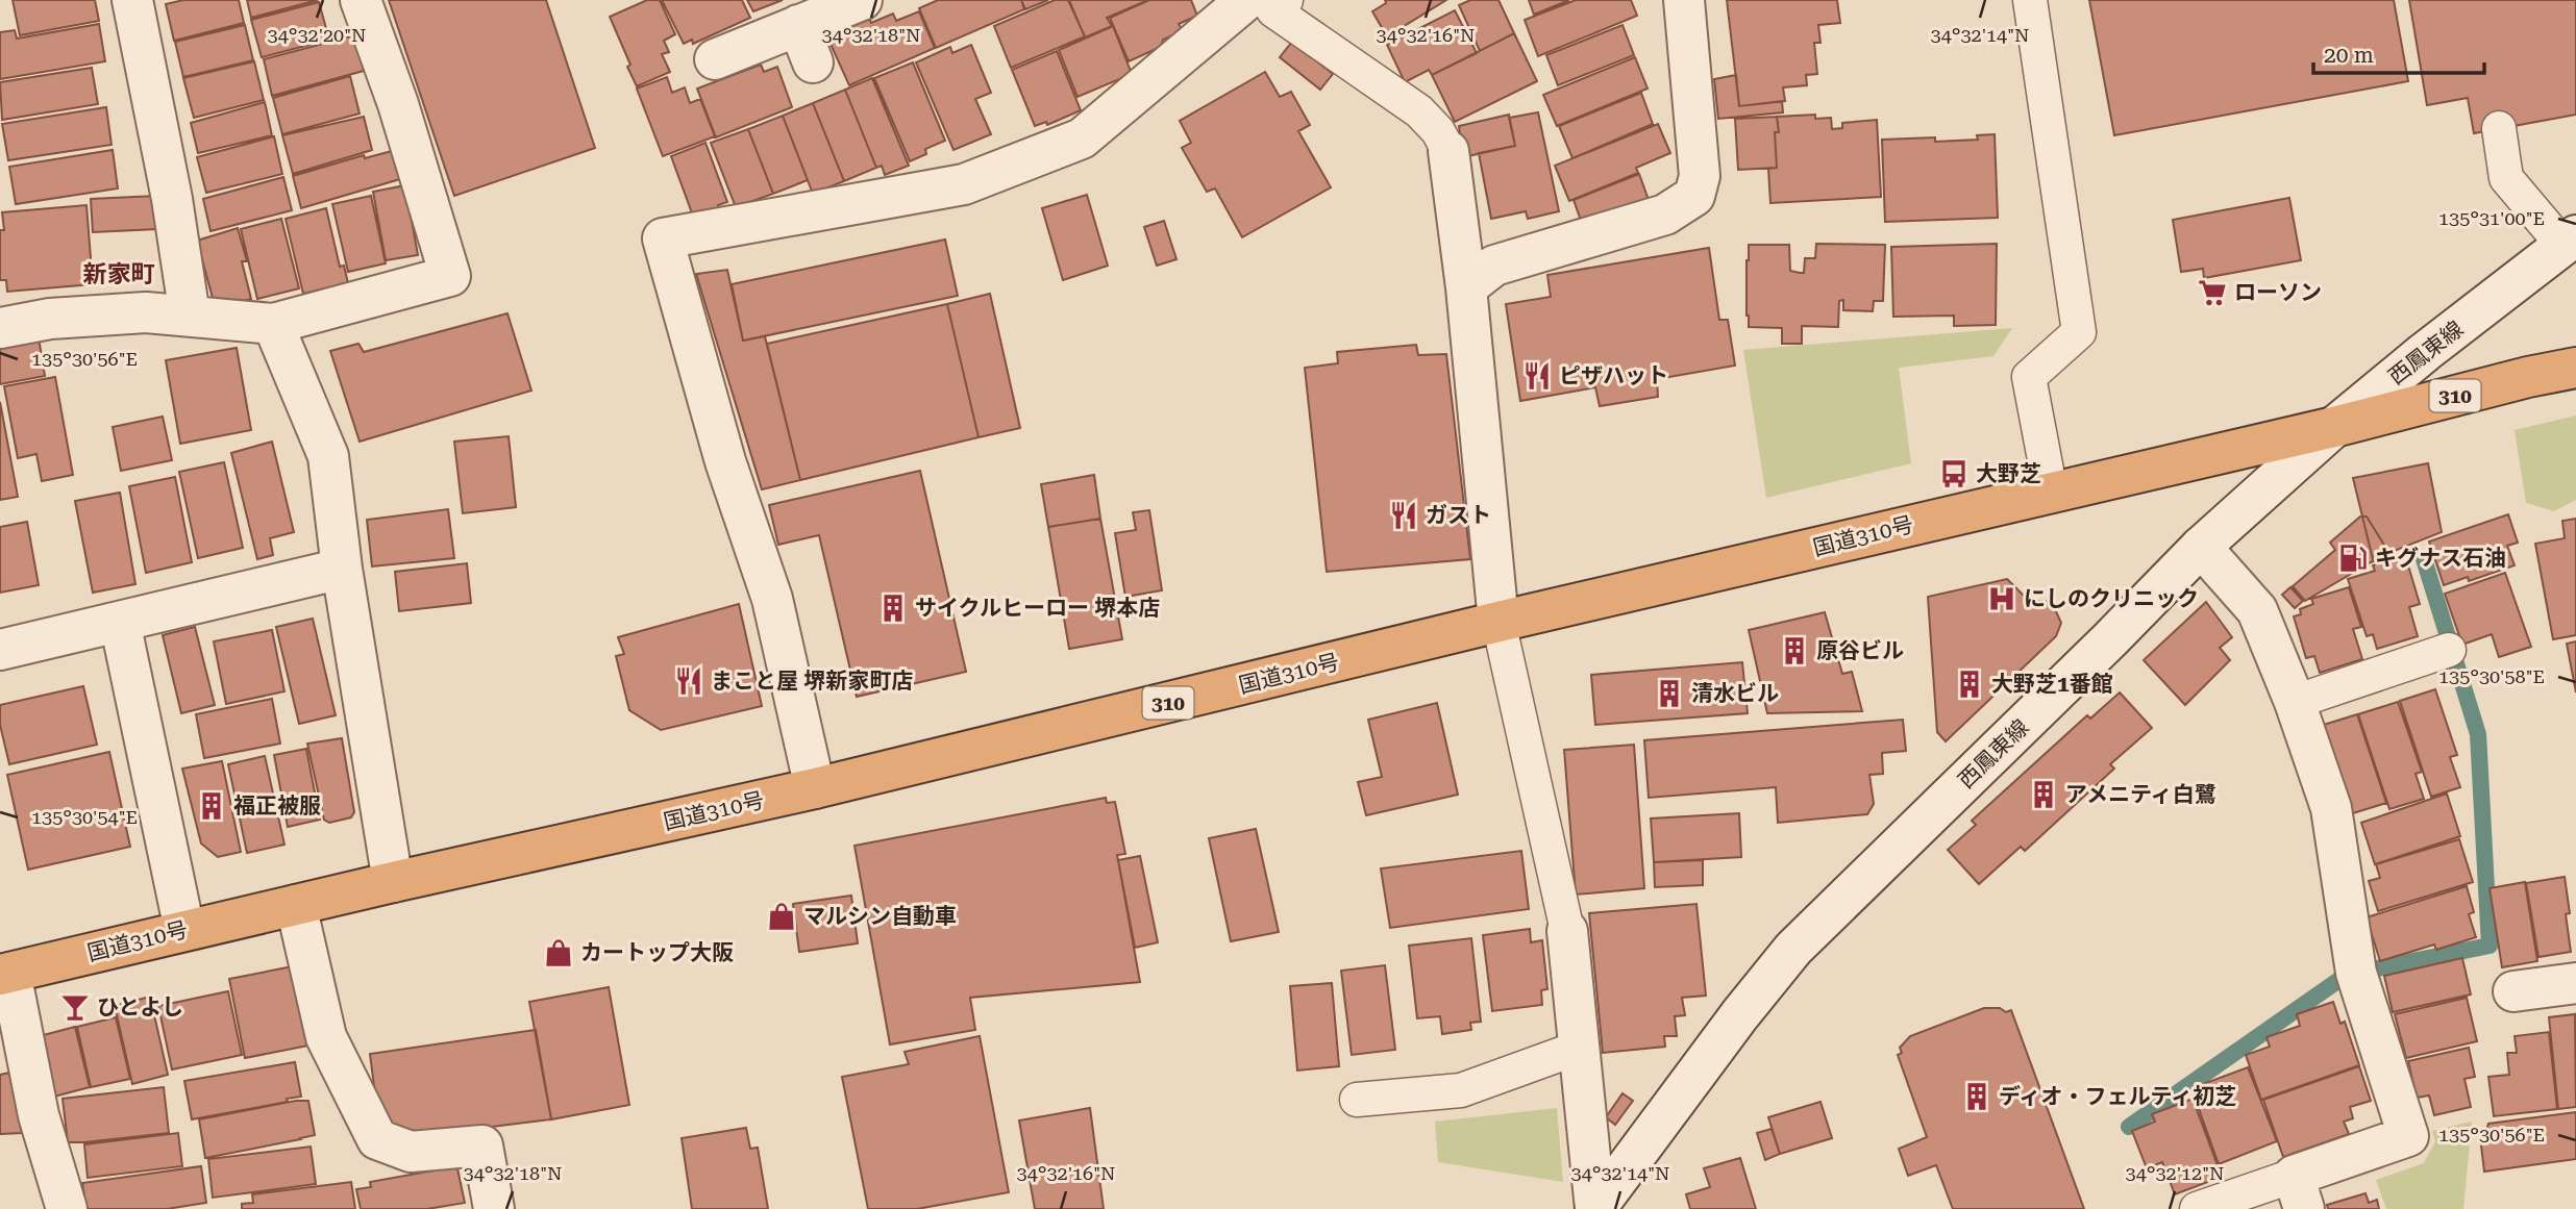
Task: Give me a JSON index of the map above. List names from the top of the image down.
{
  "streets": {
    "highway": ["310", "国道310号"],
    "street": ["西鳳東線"]
  },
  "crossings": [
    ["西鳳東線", "国道310号"]
  ],
  "districts": ["新家町"],
  "places": {
    "supermarket": ["ローソン"],
    "restaurant": ["ピザハット", "ガスト", "まこと屋 堺新家町店"],
    "bus stop": ["大野芝"],
    "fuel station": ["キグナス石油"],
    "hospital": ["にしのクリニック"],
    "building": [
      "サイクルヒーロー 堺本店",
      "原谷ビル",
      "大野芝1番館",
      "清水ビル",
      "アメニティ白鷺",
      "福正被服",
      "ディオ・フェルティ初芝"
    ],
    "shop": ["マルシン自動車", "カートップ大阪"],
    "bar": ["ひとよし"]
  },
  "scale_bar": "20 m",
  "coordinates": [
    "34°32'20\"N",
    "34°32'18\"N",
    "34°32'16\"N",
    "34°32'14\"N",
    "135°31'00\"E",
    "135°30'56\"E",
    "135°30'58\"E",
    "135°30'54\"E",
    "34°32'12\"N"
  ]
}
